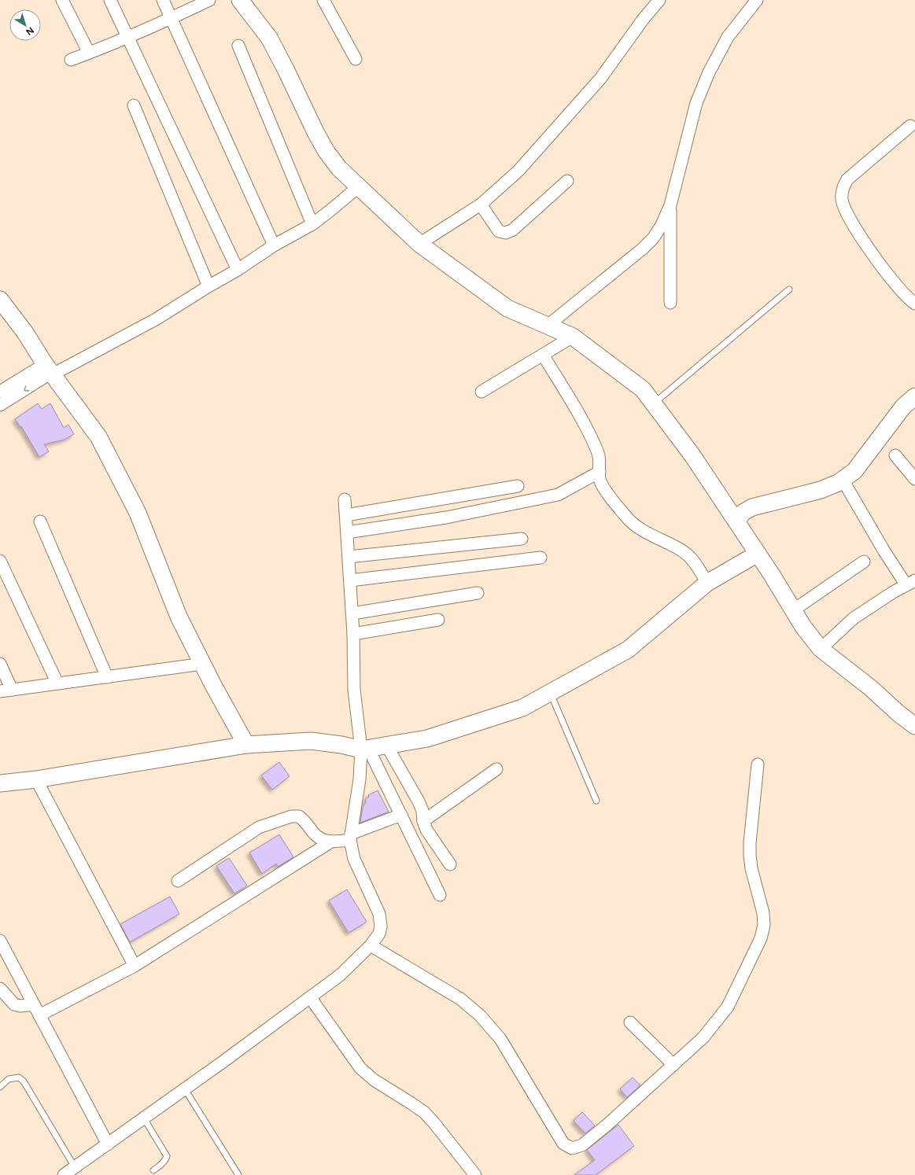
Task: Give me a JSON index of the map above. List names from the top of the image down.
{
  "north": "bottom right"
}
